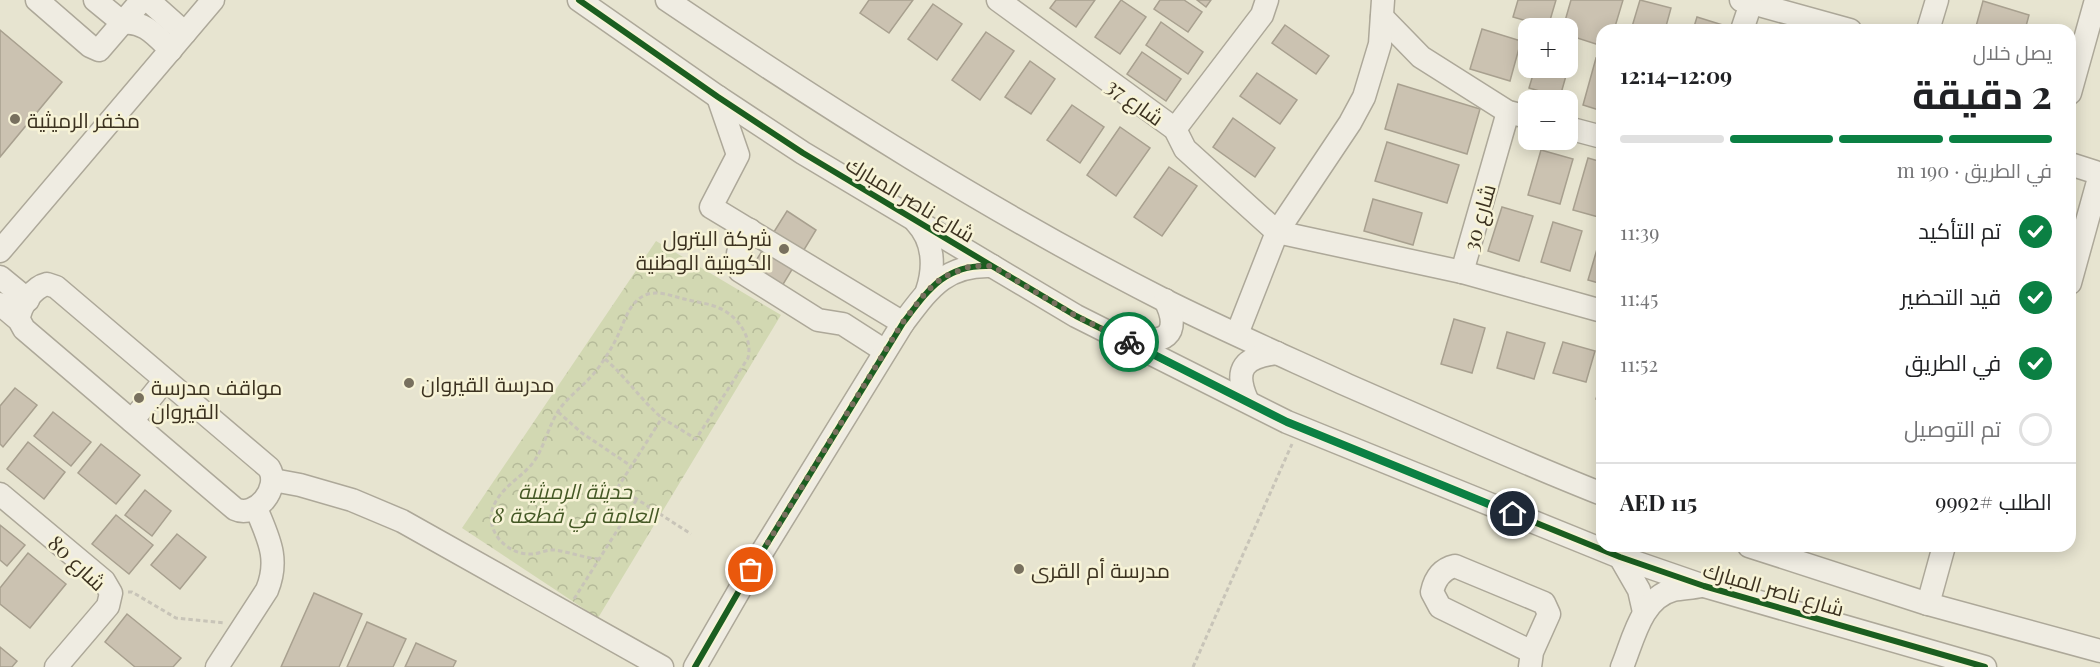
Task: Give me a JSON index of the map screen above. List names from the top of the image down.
{
  "streets": {
    "street": [
      "شارع 37",
      "شارع ناصر المبارك",
      "شارع 30",
      "شارع 80"
    ]
  },
  "parks": ["حديثة الرميثية العامة في قطعة 8"],
  "places": [
    "مخفر الرميثية",
    "شركة البترول الكويتية الوطنية",
    "مدرسة القيروان",
    "مواقف مدرسة القيروان",
    "مدرسة أم القرى"
  ],
  "page": {
    "map_buttons": ["+", "−"],
    "heading": ["2 دقيقة", "يصل خلال", "12:09–12:14"],
    "panel": ["الطلب #9992", "AED 115"],
    "bar": "في الطريق · 190 m",
    "list": [
      ["تم التأكيد", "11:39"],
      ["قيد التحضير", "11:45"],
      ["في الطريق", "11:52"],
      "تم التوصيل"
    ]
  }
}
